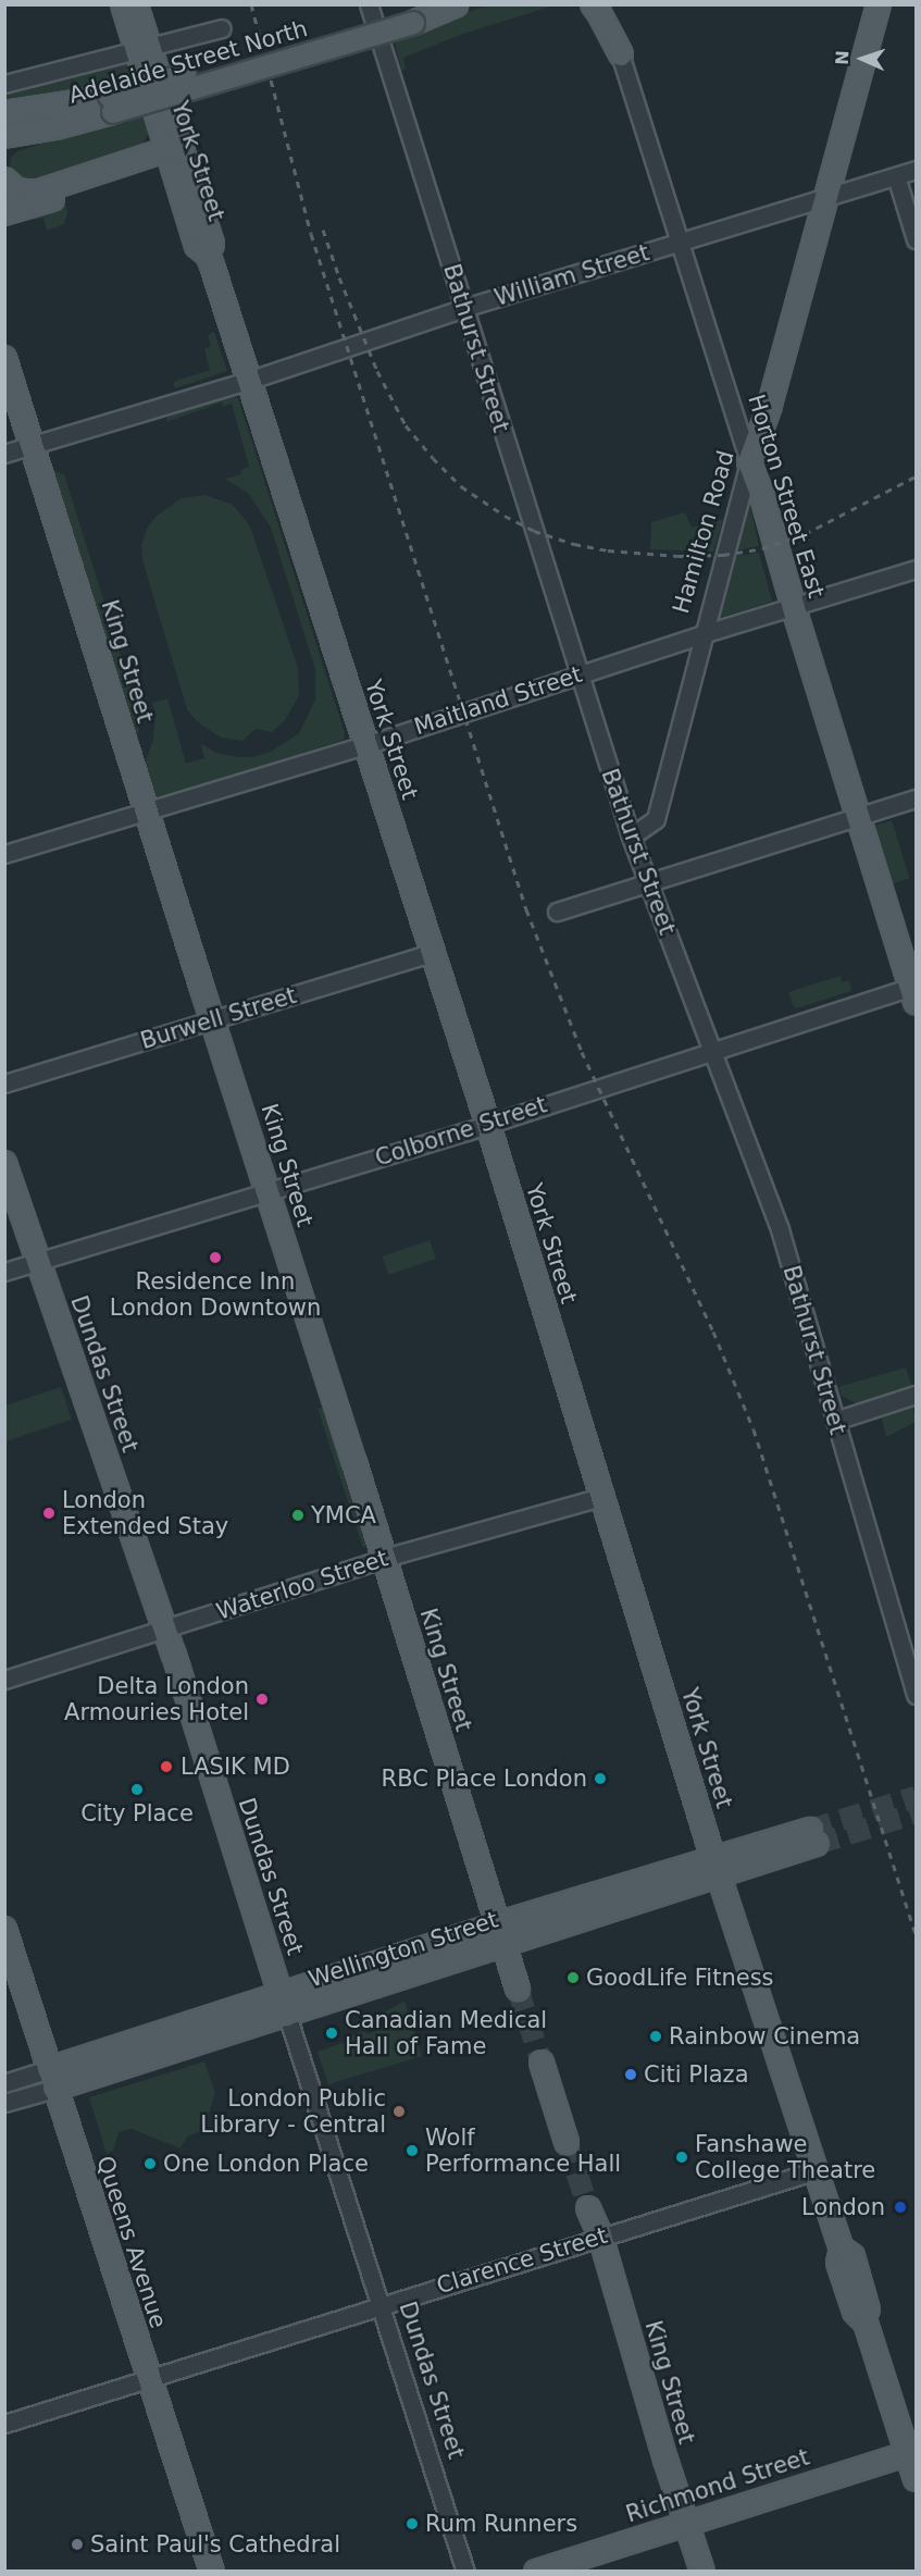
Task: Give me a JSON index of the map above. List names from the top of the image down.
{
  "streets": {
    "main road": [
      "Adelaide Street North",
      "York Street",
      "Horton Street East",
      "Hamilton Road",
      "King Street",
      "Dundas Street",
      "Wellington Street",
      "Queens Avenue",
      "Richmond Street"
    ],
    "street": [
      "William Street",
      "Bathurst Street",
      "Maitland Street",
      "Burwell Street",
      "Colborne Street",
      "Waterloo Street",
      "Clarence Street"
    ]
  },
  "crossings": [
    ["Adelaide Street North", "York Street"],
    ["York Street", "William Street"],
    ["York Street", "Maitland Street"],
    ["York Street", "Burwell Street"],
    ["York Street", "Colborne Street"],
    ["York Street", "Waterloo Street"],
    ["York Street", "Wellington Street"],
    ["York Street", "Clarence Street"],
    ["York Street", "Richmond Street"],
    ["William Street", "Bathurst Street"],
    ["William Street", "Horton Street East"],
    ["William Street", "Hamilton Road"],
    ["William Street", "King Street"],
    ["Bathurst Street", "Hamilton Road"],
    ["Bathurst Street", "Maitland Street"],
    ["Bathurst Street", "Colborne Street"],
    ["Horton Street East", "Hamilton Road"],
    ["Horton Street East", "Maitland Street"],
    ["Horton Street East", "Colborne Street"],
    ["Hamilton Road", "Maitland Street"],
    ["King Street", "Maitland Street"],
    ["King Street", "Burwell Street"],
    ["King Street", "Colborne Street"],
    ["King Street", "Waterloo Street"],
    ["King Street", "Wellington Street"],
    ["King Street", "Clarence Street"],
    ["King Street", "Richmond Street"],
    ["Colborne Street", "Dundas Street"],
    ["Dundas Street", "Waterloo Street"],
    ["Dundas Street", "Wellington Street"],
    ["Dundas Street", "Clarence Street"],
    ["Wellington Street", "Queens Avenue"],
    ["Queens Avenue", "Clarence Street"]
  ],
  "places": [
    "Residence Inn London Downtown",
    "London Extended Stay",
    "YMCA",
    "Delta London Armouries Hotel",
    "LASIK MD",
    "RBC Place London",
    "City Place",
    "GoodLife Fitness",
    "Canadian Medical Hall of Fame",
    "Rainbow Cinema",
    "Citi Plaza",
    "London Public Library - Central",
    "Wolf Performance Hall",
    "Fanshawe College Theatre",
    "One London Place",
    "London",
    "Rum Runners",
    "Saint Paul's Cathedral"
  ],
  "north": "left"
}
